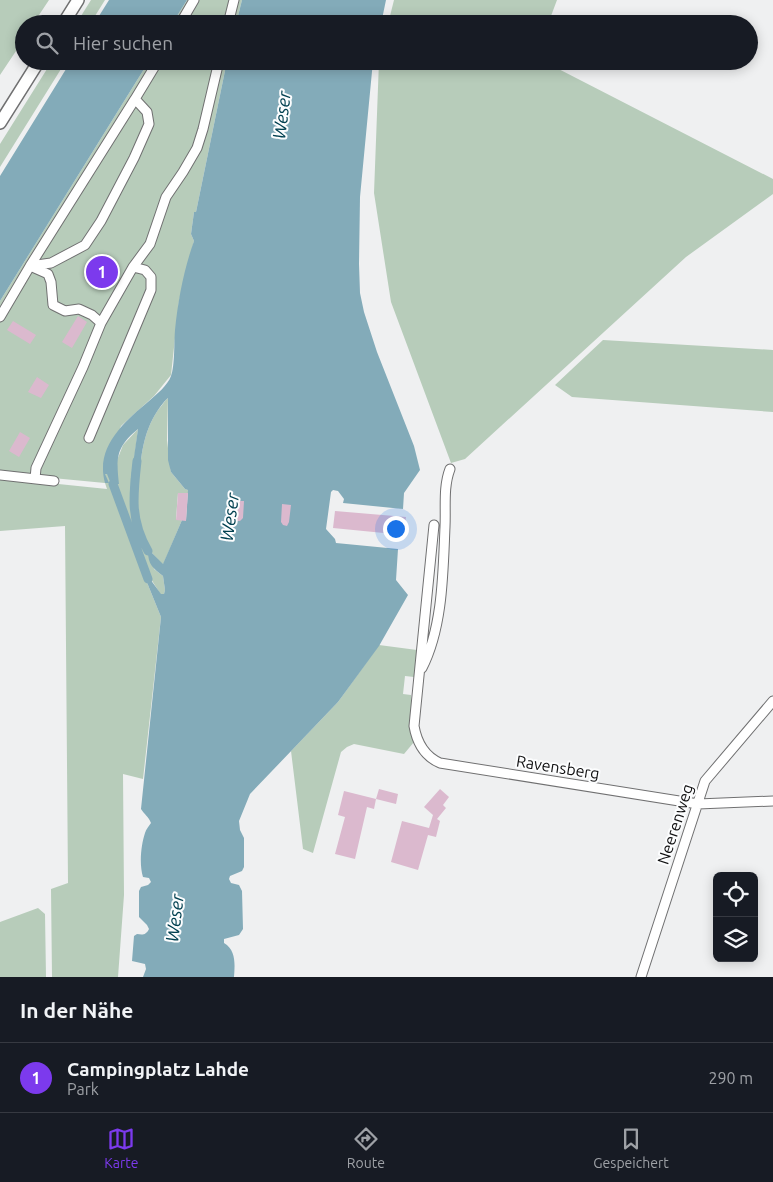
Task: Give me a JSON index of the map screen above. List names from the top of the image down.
{
  "streets": {
    "street": ["Ravensberg", "Neerenweg"]
  },
  "crossings": [
    ["Ravensberg", "Neerenweg"]
  ],
  "water": ["Weser"],
  "page": {
    "search": "Hier suchen",
    "pins": "1",
    "heading": "In der Nähe",
    "list": [
      {
        "mark": "1",
        "name": "Campingplatz Lahde",
        "note": "Park",
        "value": "290 m"
      }
    ],
    "nav": ["Karte", "Route", "Gespeichert"]
  }
}
